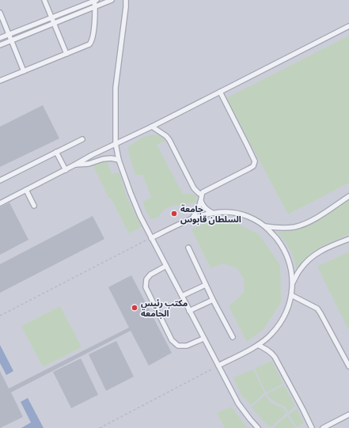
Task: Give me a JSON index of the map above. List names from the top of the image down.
{
  "places": ["جامعة السلطان قابوس", "مكتب رئيس الجامعة"]
}
